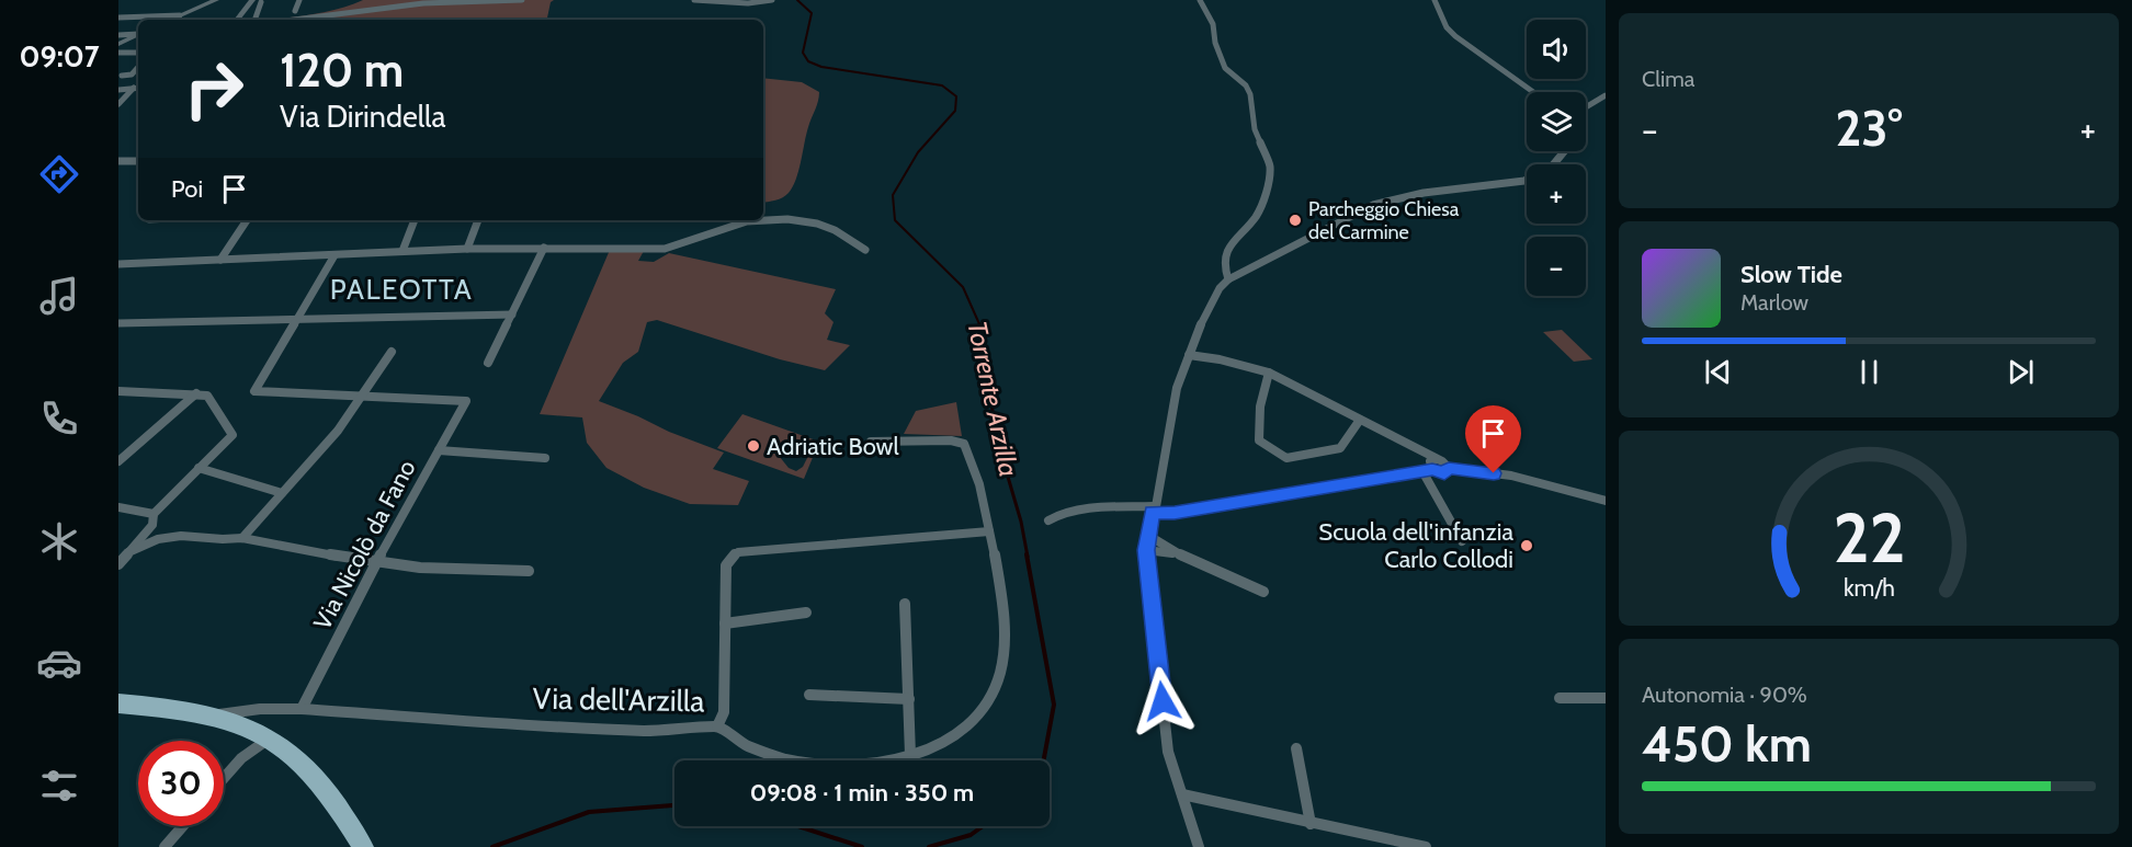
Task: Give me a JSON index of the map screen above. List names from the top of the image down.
{
  "streets": {
    "street": ["Via Nicolò da Fano", "Via dell'Arzilla"]
  },
  "crossings": [
    ["Via Nicolò da Fano", "Via dell'Arzilla"]
  ],
  "districts": ["PALEOTTA"],
  "water": ["Torrente Arzilla"],
  "places": ["Parcheggio Chiesa del Carmine", "Adriatic Bowl", "Scuola dell'infanzia Carlo Collodi"],
  "page": {
    "tabs": "09:07",
    "tile": [
      "Clima",
      ["Autonomia · 90%", "450 km"]
    ],
    "map_buttons": ["+", "−"],
    "turn": ["120 m", "Via Dirindella"],
    "heat": ["−", "23°", "+"],
    "then": "Poi",
    "song": ["Slow Tide", "Marlow"],
    "limit": "30",
    "trip": "09:08 · 1 min · 350 m",
    "gauge": ["22", "km/h"]
  }
}
